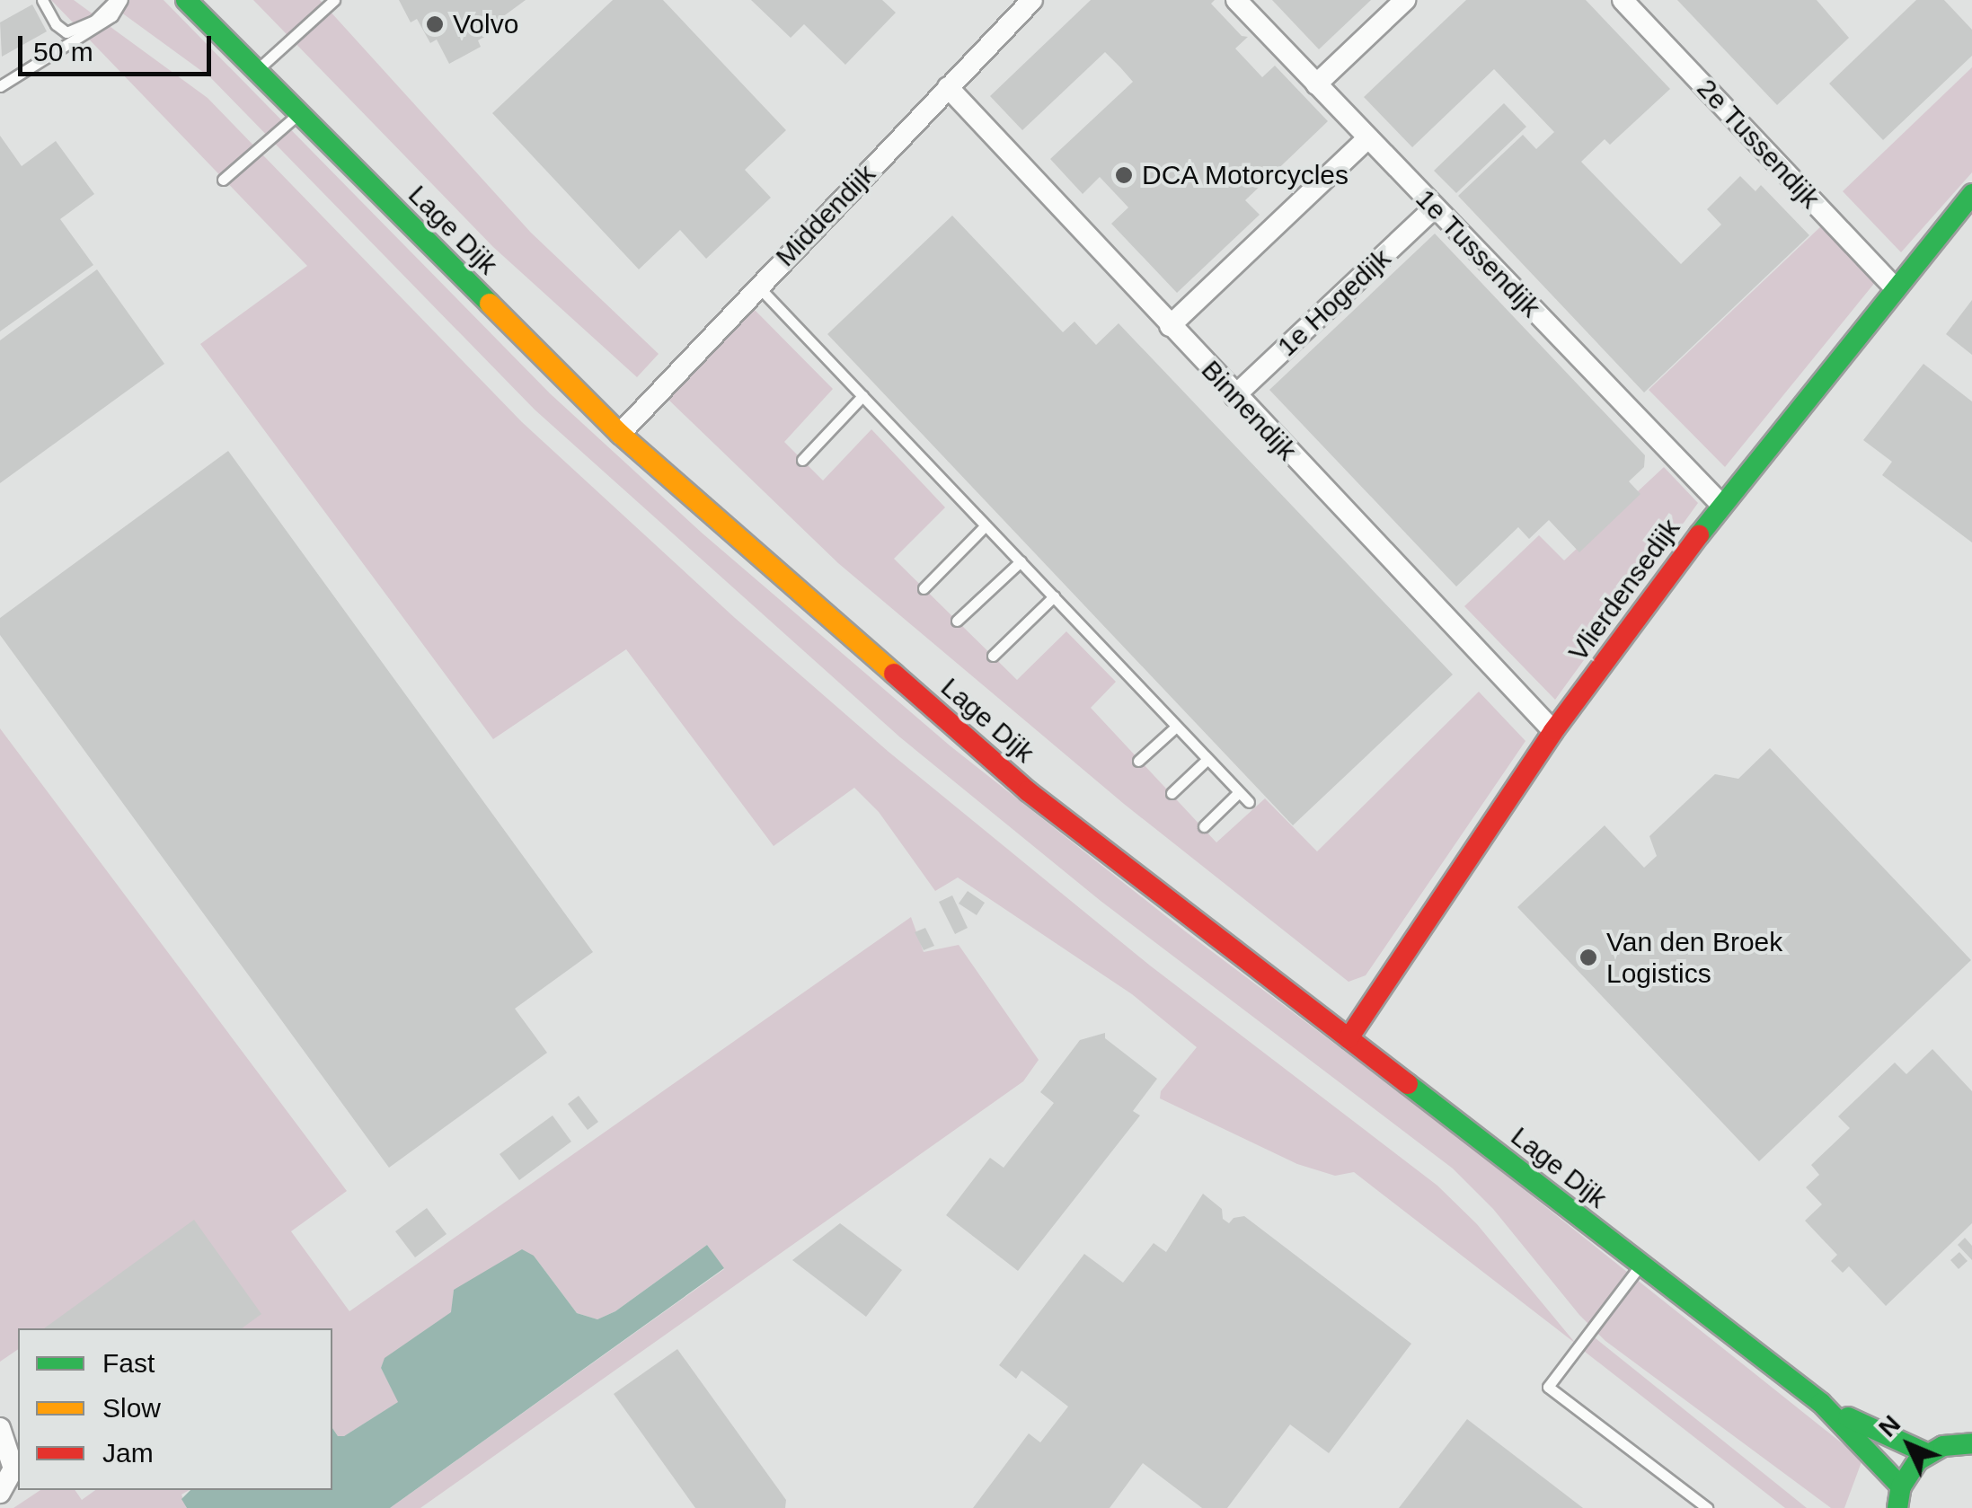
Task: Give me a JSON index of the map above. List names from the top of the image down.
{
  "streets": {
    "main road": ["Lage Dijk", "Vlierdensedijk"],
    "street": [
      "2e Tussendijk",
      "Middendijk",
      "1e Tussendijk",
      "1e Hogedijk",
      "Binnendijk"
    ]
  },
  "crossings": [
    ["2e Tussendijk", "Vlierdensedijk"],
    ["Middendijk", "Lage Dijk"],
    ["Middendijk", "Binnendijk"],
    ["Lage Dijk", "Vlierdensedijk"],
    ["1e Tussendijk", "1e Hogedijk"],
    ["1e Tussendijk", "Vlierdensedijk"],
    ["1e Hogedijk", "Binnendijk"],
    ["Binnendijk", "Vlierdensedijk"]
  ],
  "places": ["Volvo", "DCA Motorcycles", "Van den Broek Logistics"],
  "legend": ["Fast", "Slow", "Jam"],
  "scale_bar": "50 m",
  "north": "top left"
}
